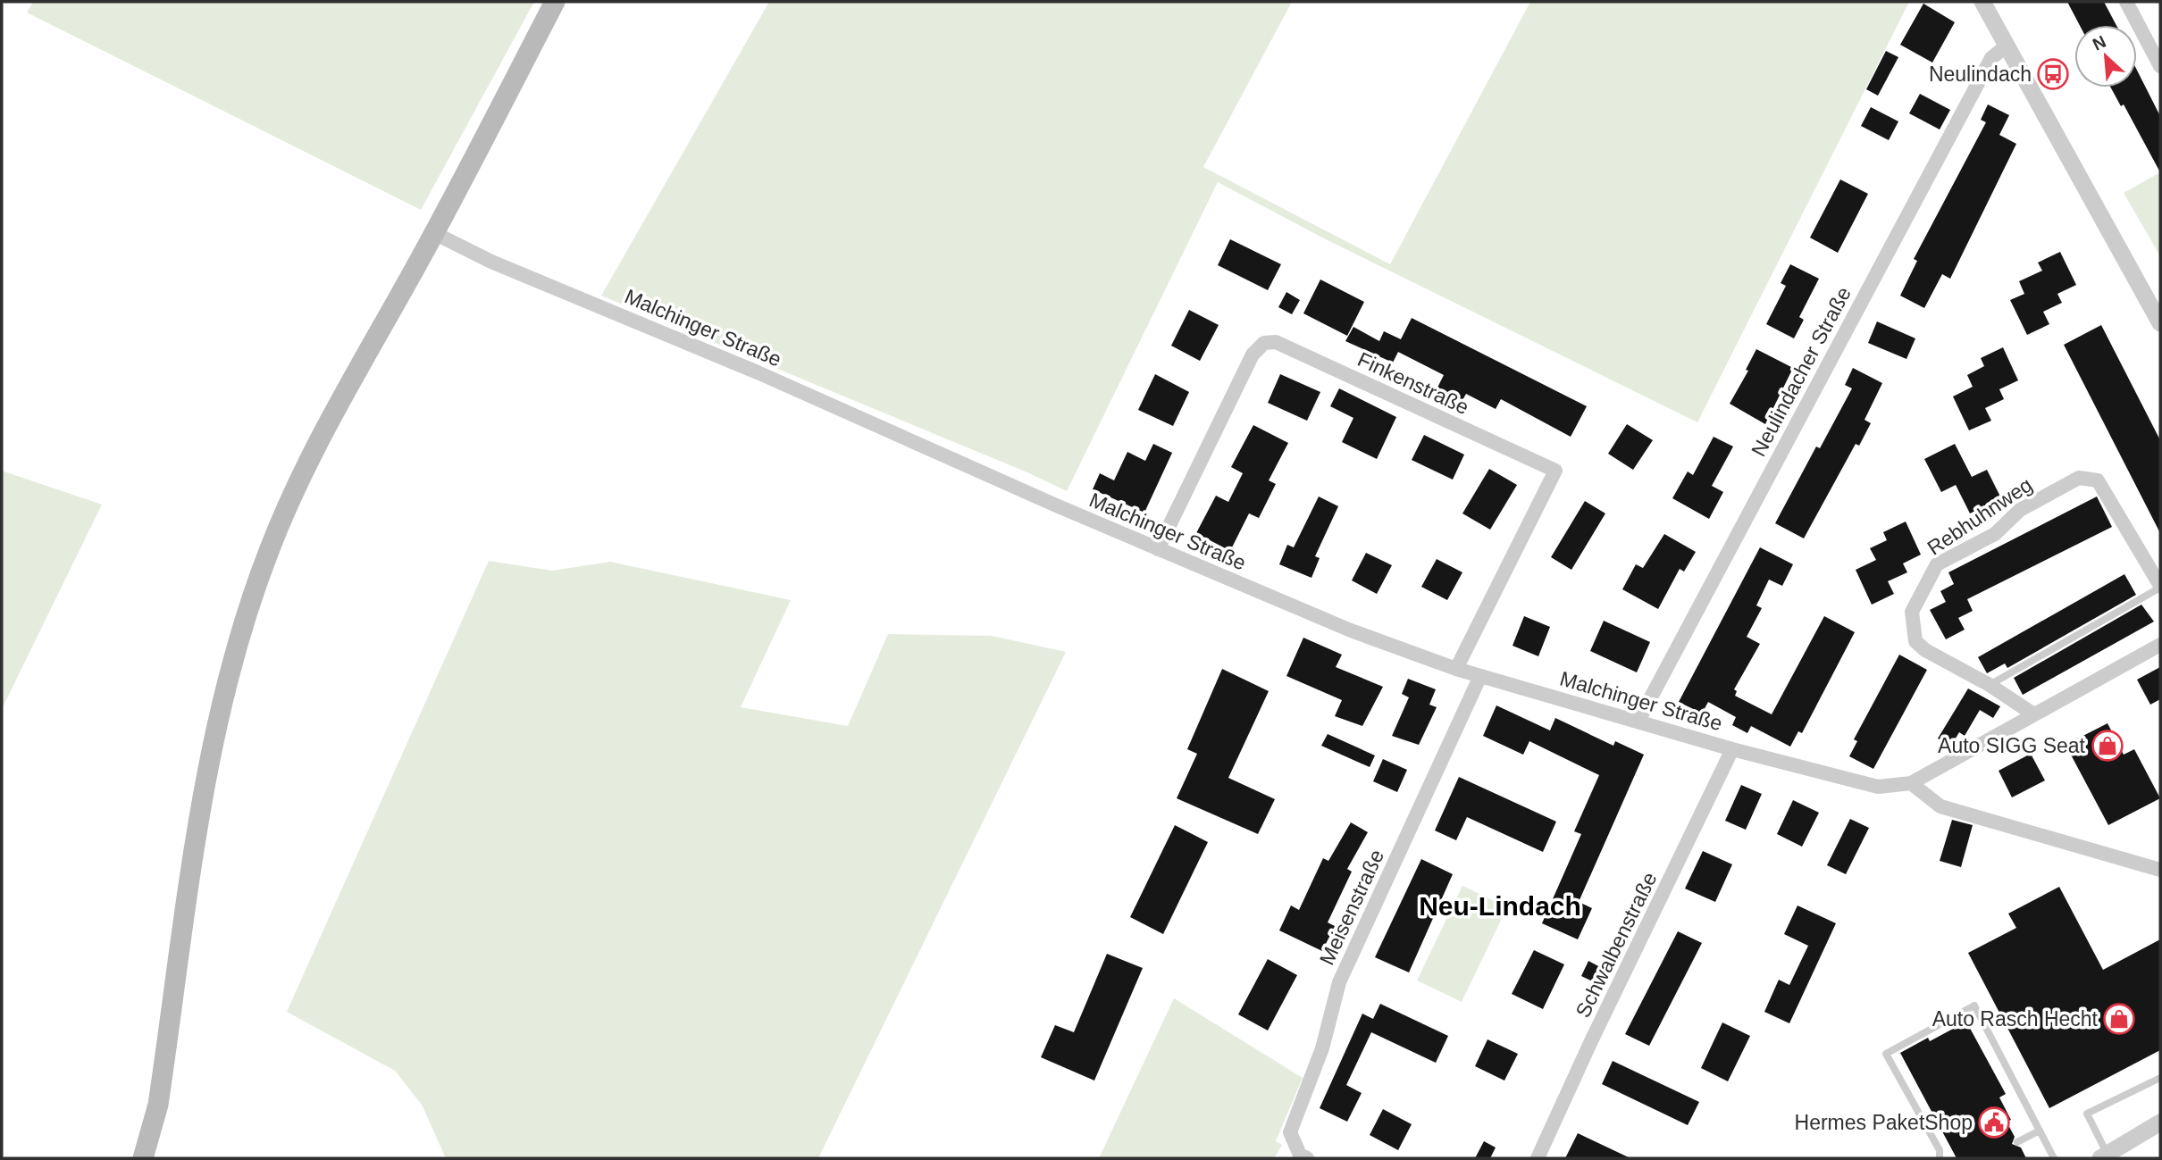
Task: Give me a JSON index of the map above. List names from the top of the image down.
{
  "streets": {
    "street": [
      "Malchinger Straße",
      "Neulindacher Straße",
      "Finkenstraße",
      "Rebhuhnweg",
      "Meisenstraße",
      "Schwalbenstraße"
    ]
  },
  "crossings": [
    ["Malchinger Straße", "Neulindacher Straße"],
    ["Malchinger Straße", "Finkenstraße"],
    ["Malchinger Straße", "Rebhuhnweg"],
    ["Malchinger Straße", "Meisenstraße"],
    ["Malchinger Straße", "Schwalbenstraße"]
  ],
  "districts": ["Neu-Lindach"],
  "places": {
    "bus stop": ["Neulindach"],
    "shop": ["Auto SIGG Seat", "Auto Rasch Hecht"],
    "public building": ["Hermes PaketShop"]
  },
  "north": "top left"
}
